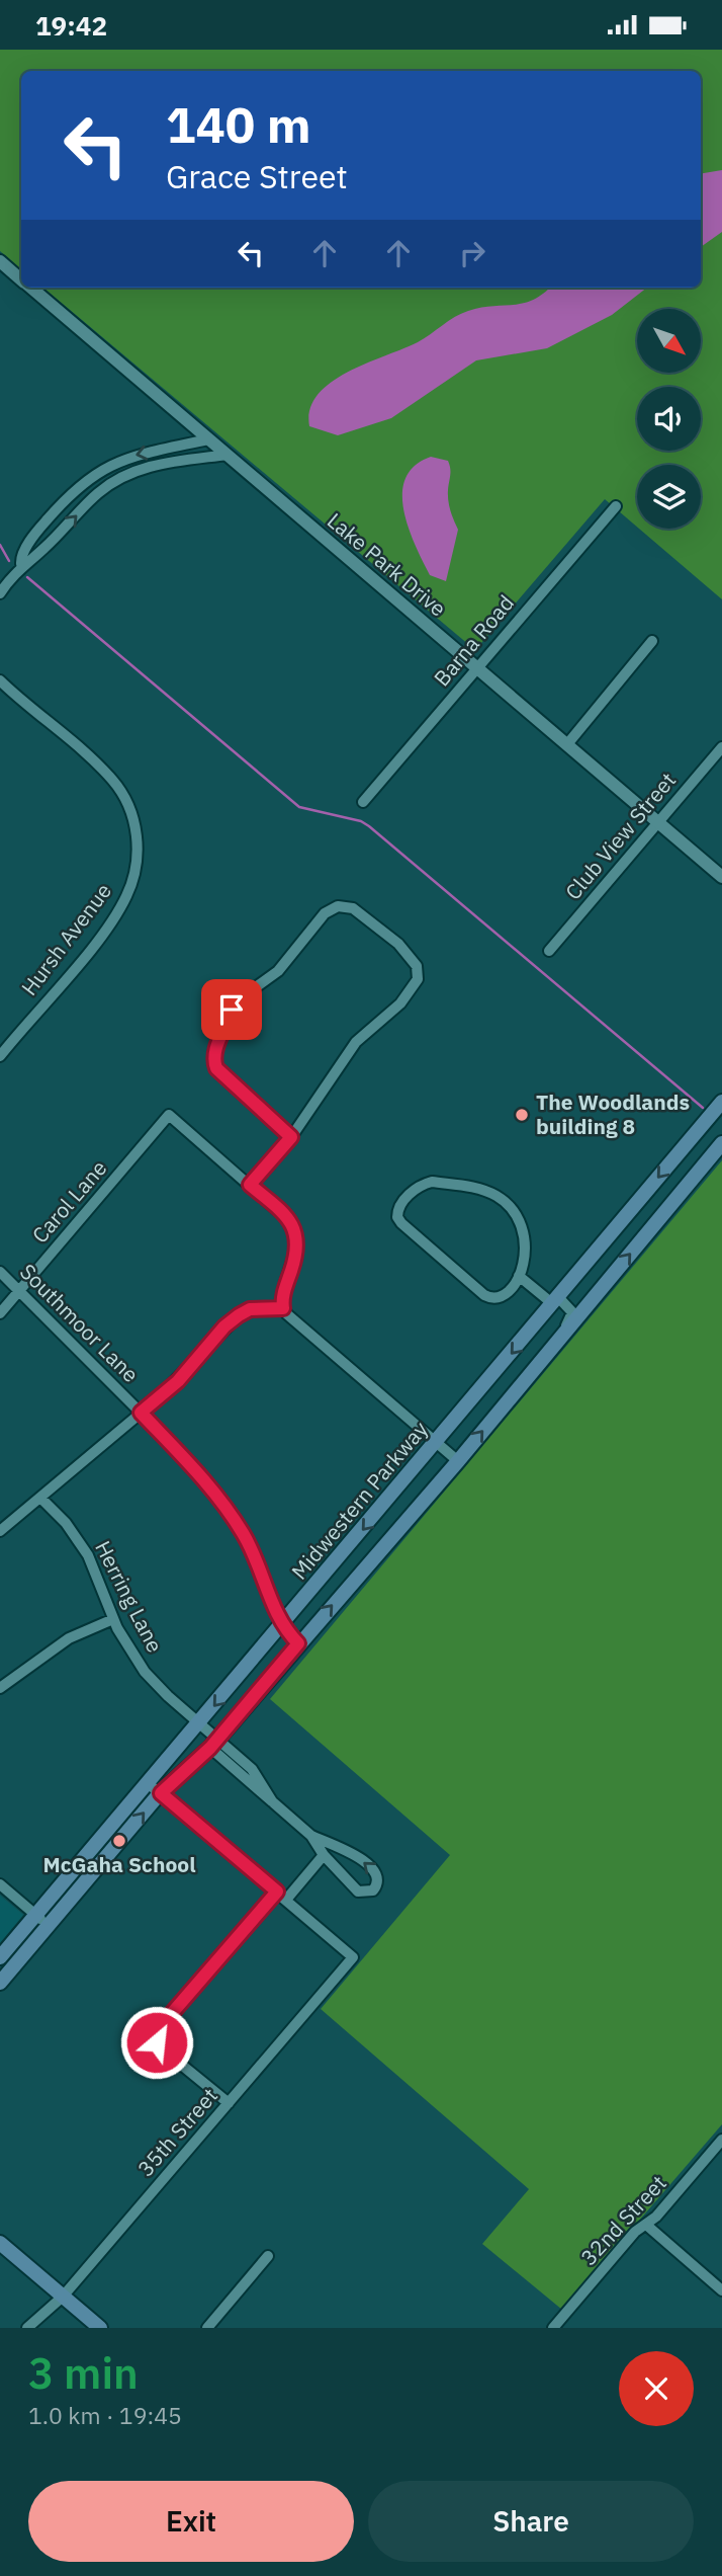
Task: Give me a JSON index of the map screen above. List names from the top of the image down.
{
  "streets": {
    "main road": ["Midwestern Parkway"],
    "street": [
      "Lake Park Drive",
      "Barna Road",
      "Club View Street",
      "Hursh Avenue",
      "Carol Lane",
      "Southmoor Lane",
      "Herring Lane",
      "35th Street",
      "32nd Street"
    ]
  },
  "crossings": [
    ["Lake Park Drive", "Barna Road"],
    ["Lake Park Drive", "Club View Street"],
    ["Carol Lane", "Southmoor Lane"],
    ["Southmoor Lane", "Midwestern Parkway"],
    ["Midwestern Parkway", "Herring Lane"]
  ],
  "places": ["The Woodlands building 8", "McGaha School"],
  "north": "bottom right",
  "page": {
    "status": "19:42",
    "turn": ["140 m", "Grace Street"],
    "heading": ["3 min", "1.0 km · 19:45"],
    "buttons": ["Exit", "Share"]
  }
}
